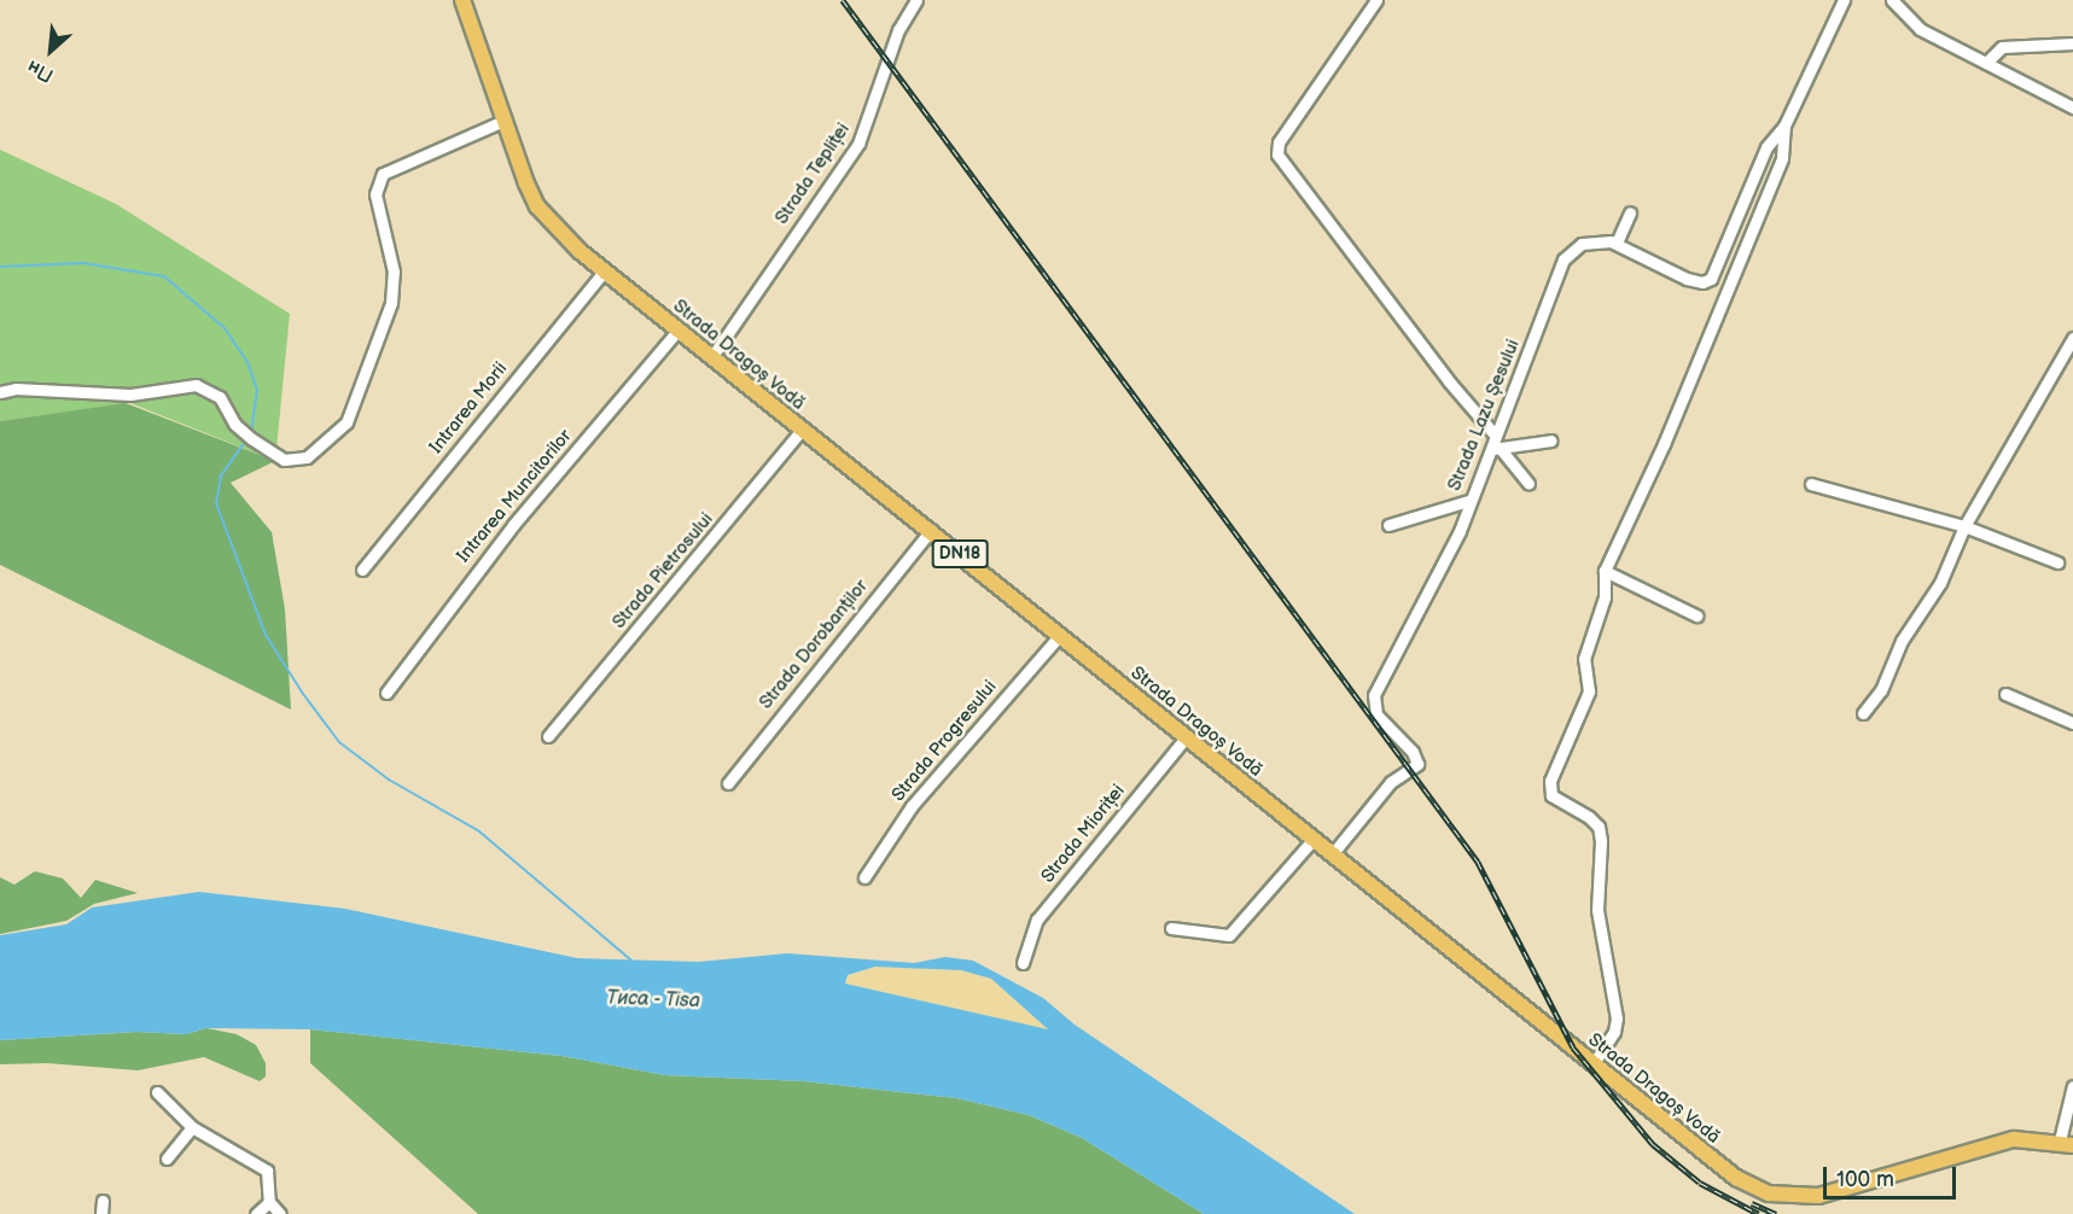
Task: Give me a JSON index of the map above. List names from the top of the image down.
{
  "streets": {
    "main road": ["Strada Dragoș Vodă", "DN18"],
    "street": [
      "Strada Tepliței",
      "Intrarea Morii",
      "Strada Lazu Șesului",
      "Intrarea Muncitorilor",
      "Strada Pietrosului",
      "Strada Dorobanților",
      "Strada Progresului",
      "Strada Mioriței"
    ]
  },
  "crossings": [
    ["Strada Tepliței", "Strada Dragoș Vodă"],
    ["Strada Dragoș Vodă", "Intrarea Morii"],
    ["Strada Dragoș Vodă", "Strada Lazu Șesului"],
    ["Strada Dragoș Vodă", "Intrarea Muncitorilor"],
    ["Strada Dragoș Vodă", "Strada Pietrosului"],
    ["Strada Dragoș Vodă", "Strada Dorobanților"],
    ["Strada Dragoș Vodă", "Strada Progresului"],
    ["Strada Dragoș Vodă", "Strada Mioriței"]
  ],
  "water": ["Тиса - Tisa"],
  "scale_bar": "100 m",
  "north": "bottom left"
}
